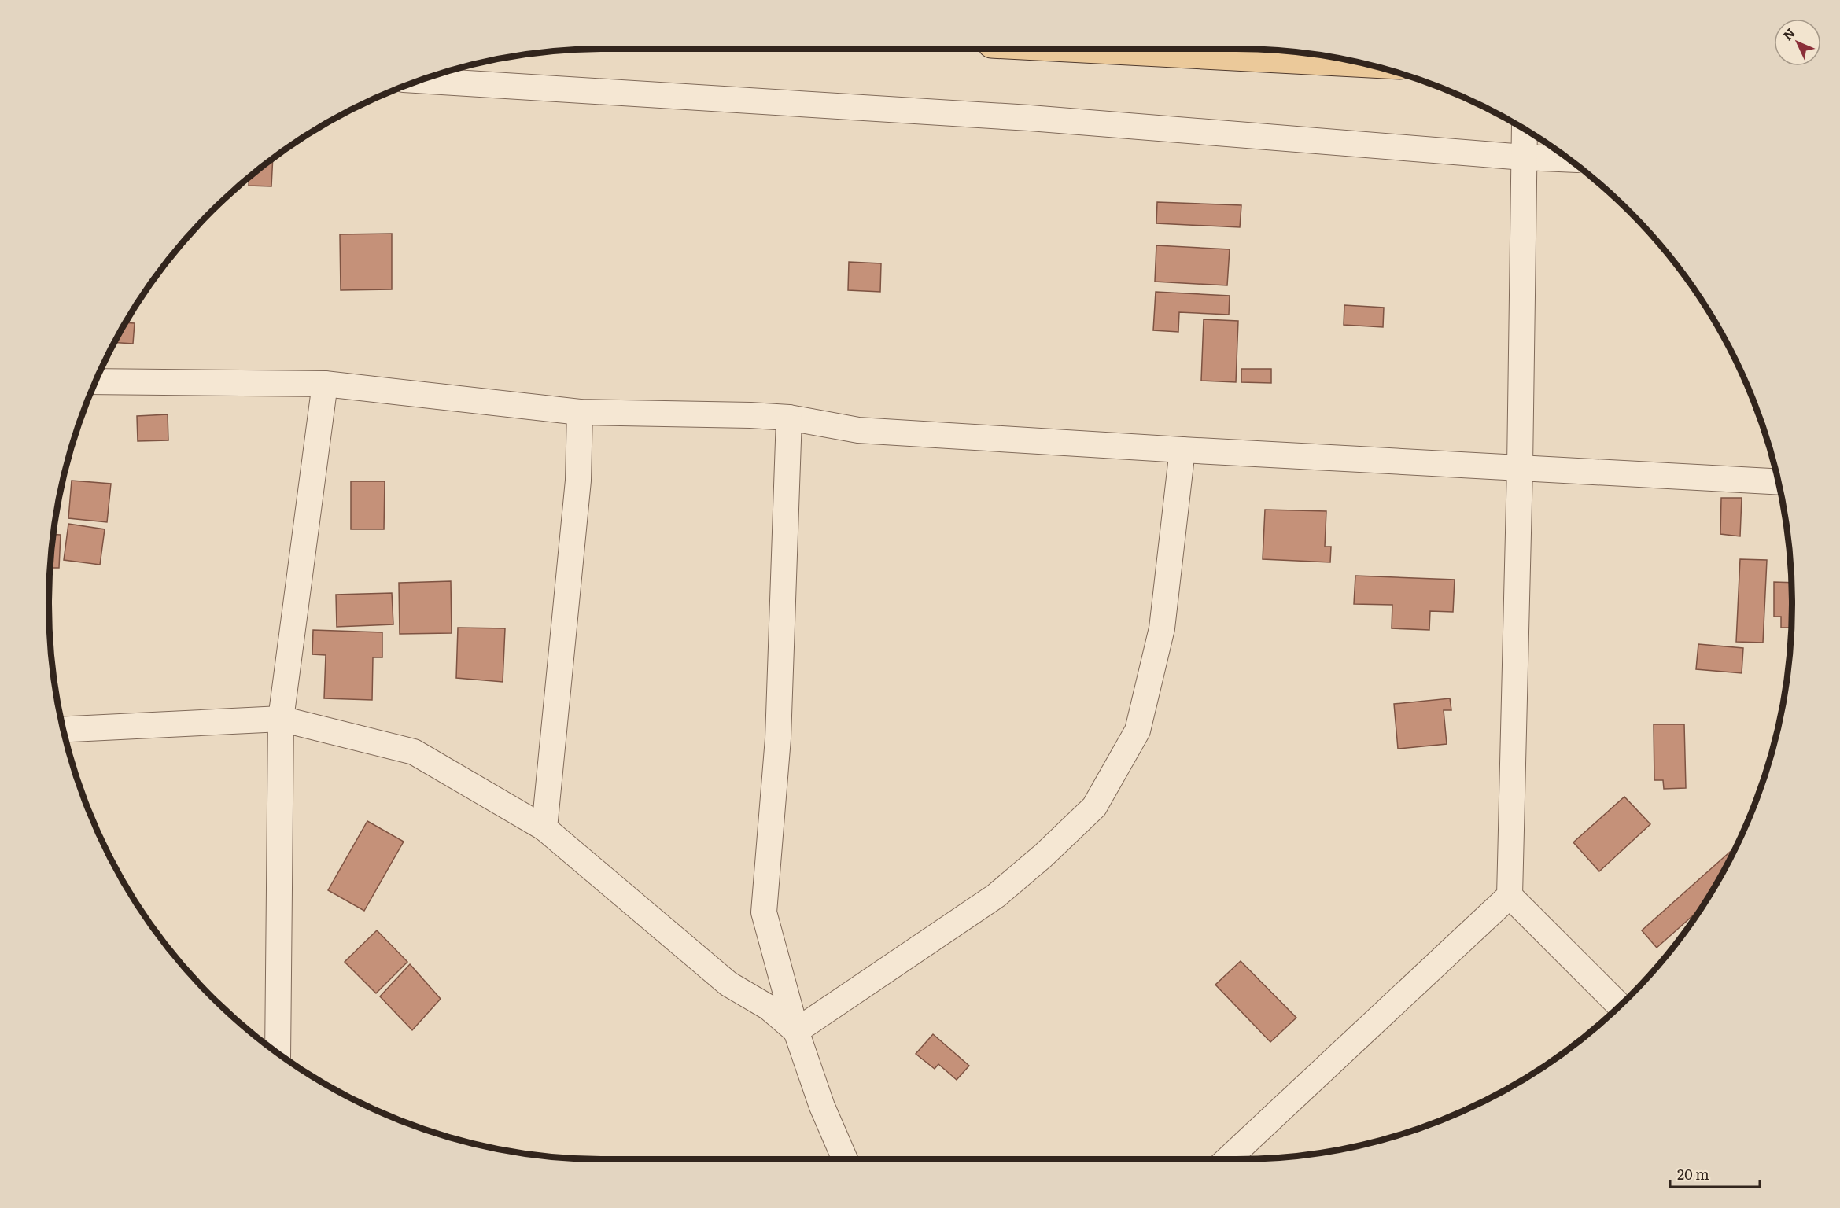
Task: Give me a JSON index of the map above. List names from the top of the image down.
{
  "scale_bar": "20 m",
  "north": "top left"
}
